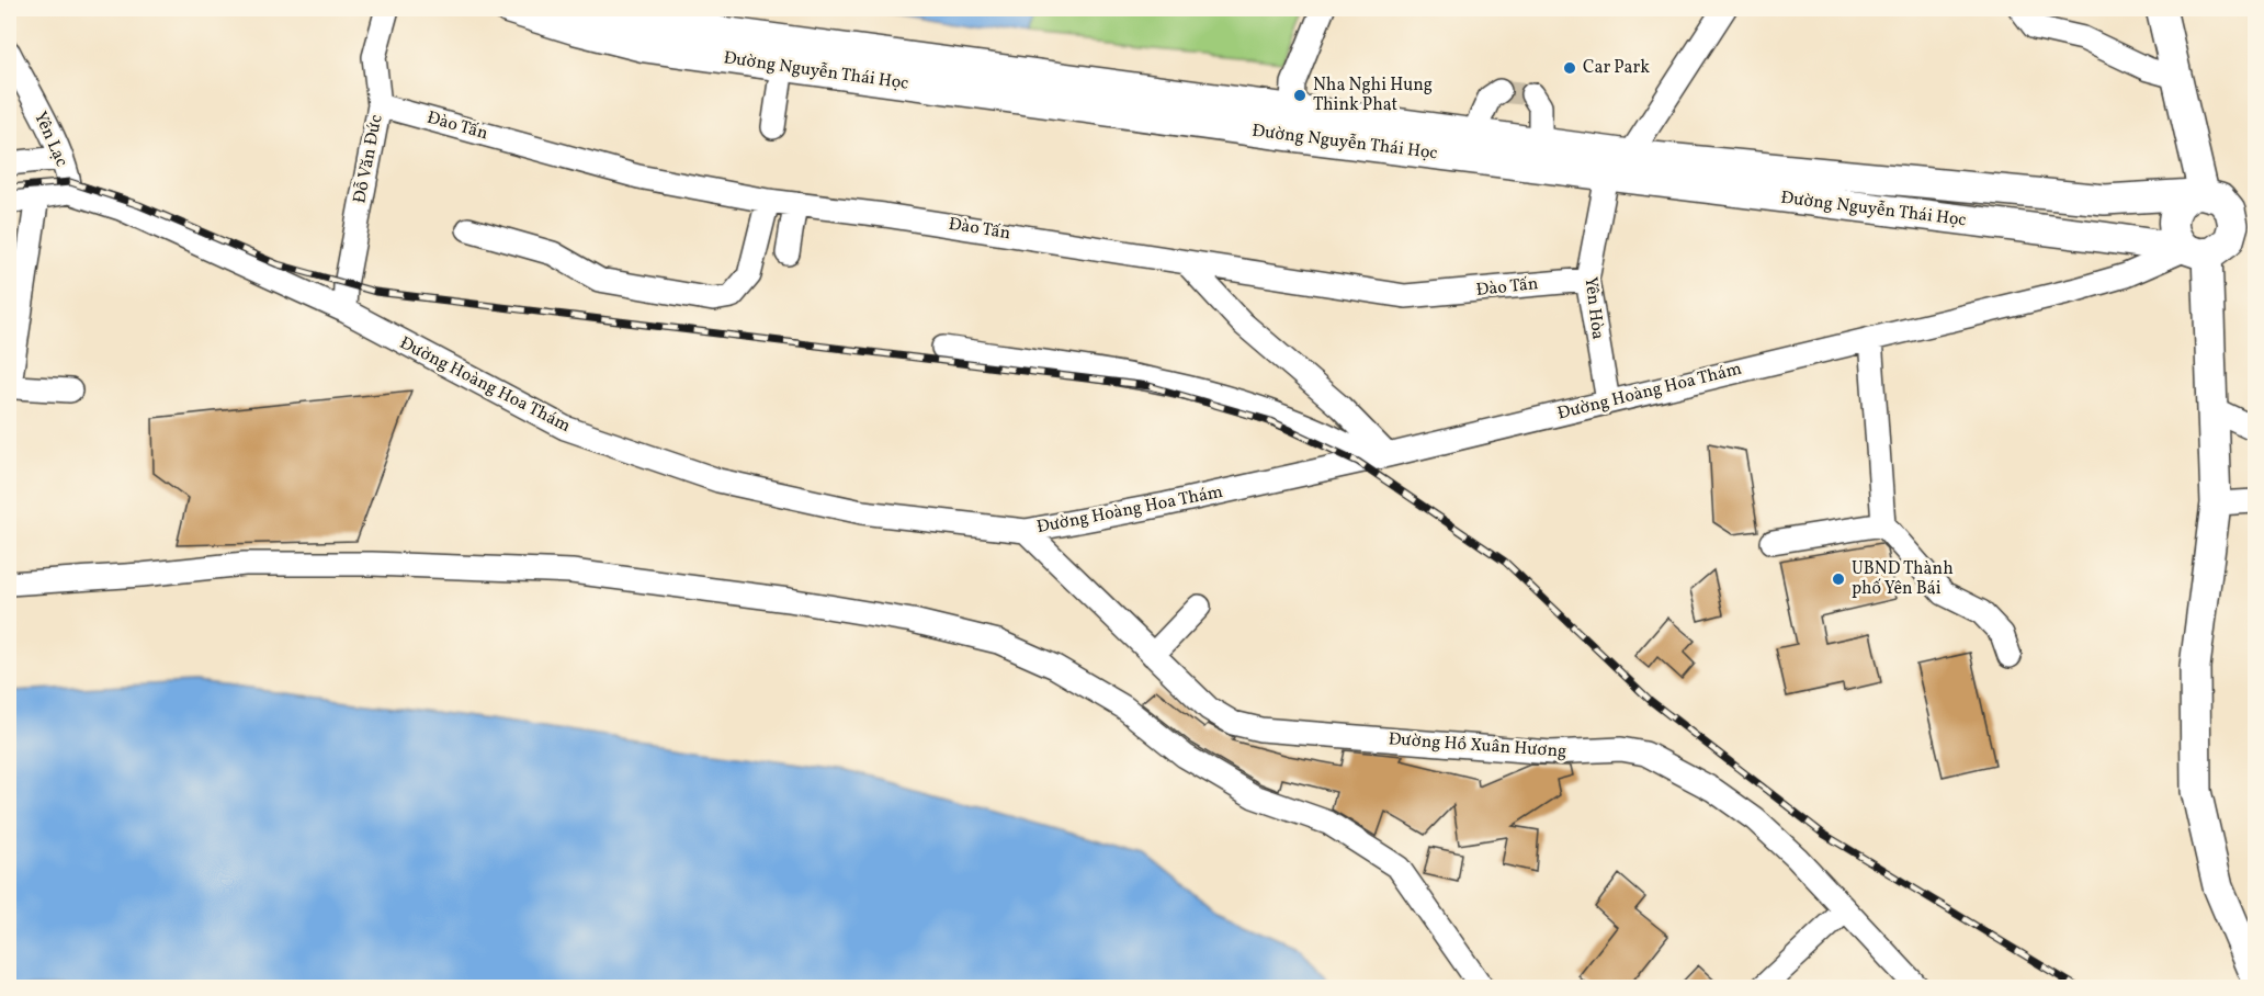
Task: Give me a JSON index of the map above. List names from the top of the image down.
{
  "streets": {
    "main road": ["Đường Nguyễn Thái Học"],
    "street": [
      "Đào Tấn",
      "Yên Lạc",
      "Đỗ Văn Đức",
      "Yên Hòa",
      "Đường Hoàng Hoa Thám",
      "Đường Hồ Xuân Hương"
    ]
  },
  "crossings": [
    ["Đường Nguyễn Thái Học", "Yên Hòa"],
    ["Đường Nguyễn Thái Học", "Đường Hoàng Hoa Thám"],
    ["Đào Tấn", "Đỗ Văn Đức"],
    ["Đào Tấn", "Yên Hòa"],
    ["Yên Lạc", "Đường Hoàng Hoa Thám"],
    ["Đỗ Văn Đức", "Đường Hoàng Hoa Thám"],
    ["Yên Hòa", "Đường Hoàng Hoa Thám"],
    ["Đường Hoàng Hoa Thám", "Đường Hồ Xuân Hương"]
  ],
  "places": ["Car Park", "Nha Nghi Hung Think Phat", "UBND Thành phố Yên Bái"]
}
